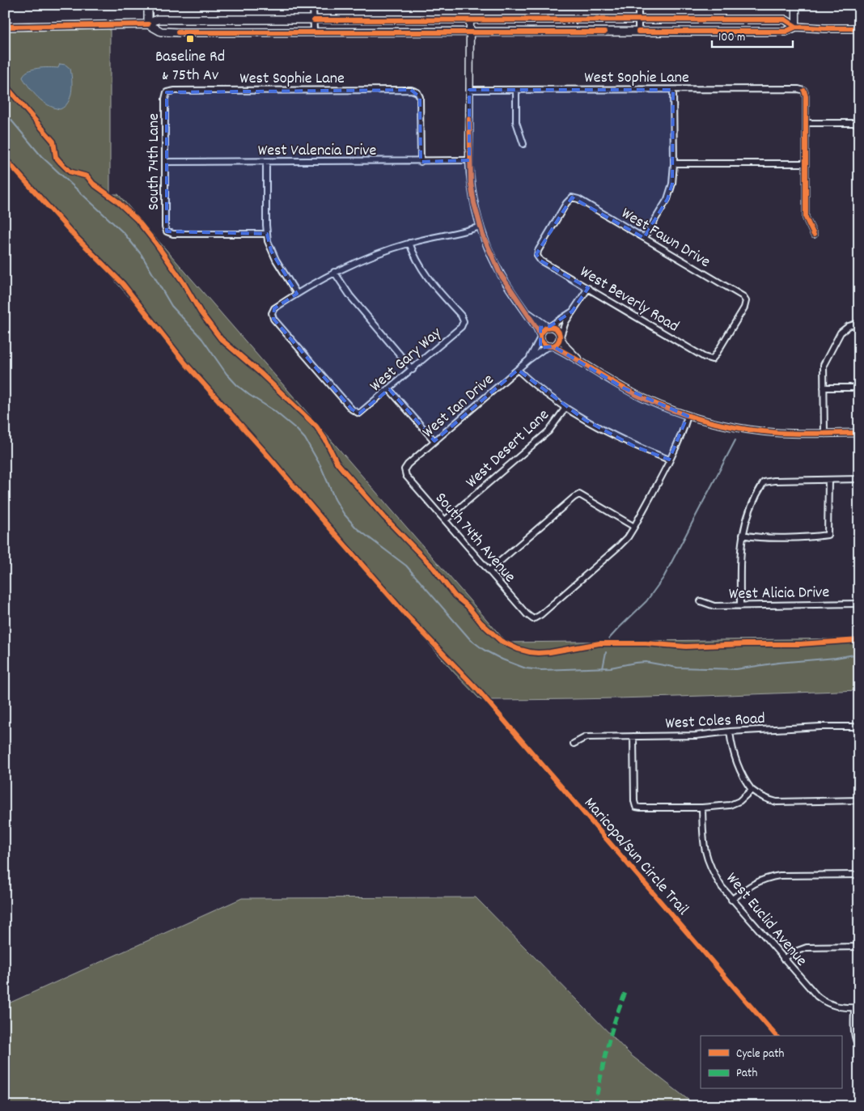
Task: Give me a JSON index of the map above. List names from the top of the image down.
{
  "streets": {
    "street": [
      "West Sophie Lane",
      "West Valencia Drive",
      "South 74th Lane",
      "West Fawn Drive",
      "West Beverly Road",
      "West Gary Way",
      "West Ian Drive",
      "West Desert Lane",
      "South 74th Avenue",
      "West Alicia Drive",
      "West Coles Road",
      "West Euclid Avenue"
    ],
    "cycle path": ["Maricopa/Sun Circle Trail"]
  },
  "crossings": [
    ["West Sophie Lane", "West Valencia Drive"],
    ["West Sophie Lane", "South 74th Lane"],
    ["West Valencia Drive", "South 74th Lane"],
    ["West Fawn Drive", "West Beverly Road"],
    ["West Ian Drive", "South 74th Avenue"],
    ["West Desert Lane", "South 74th Avenue"]
  ],
  "places": {
    "transit": ["Baseline Rd & 75th Av"]
  },
  "legend": ["Cycle path", "Path"],
  "scale_bar": "100 m"
}
